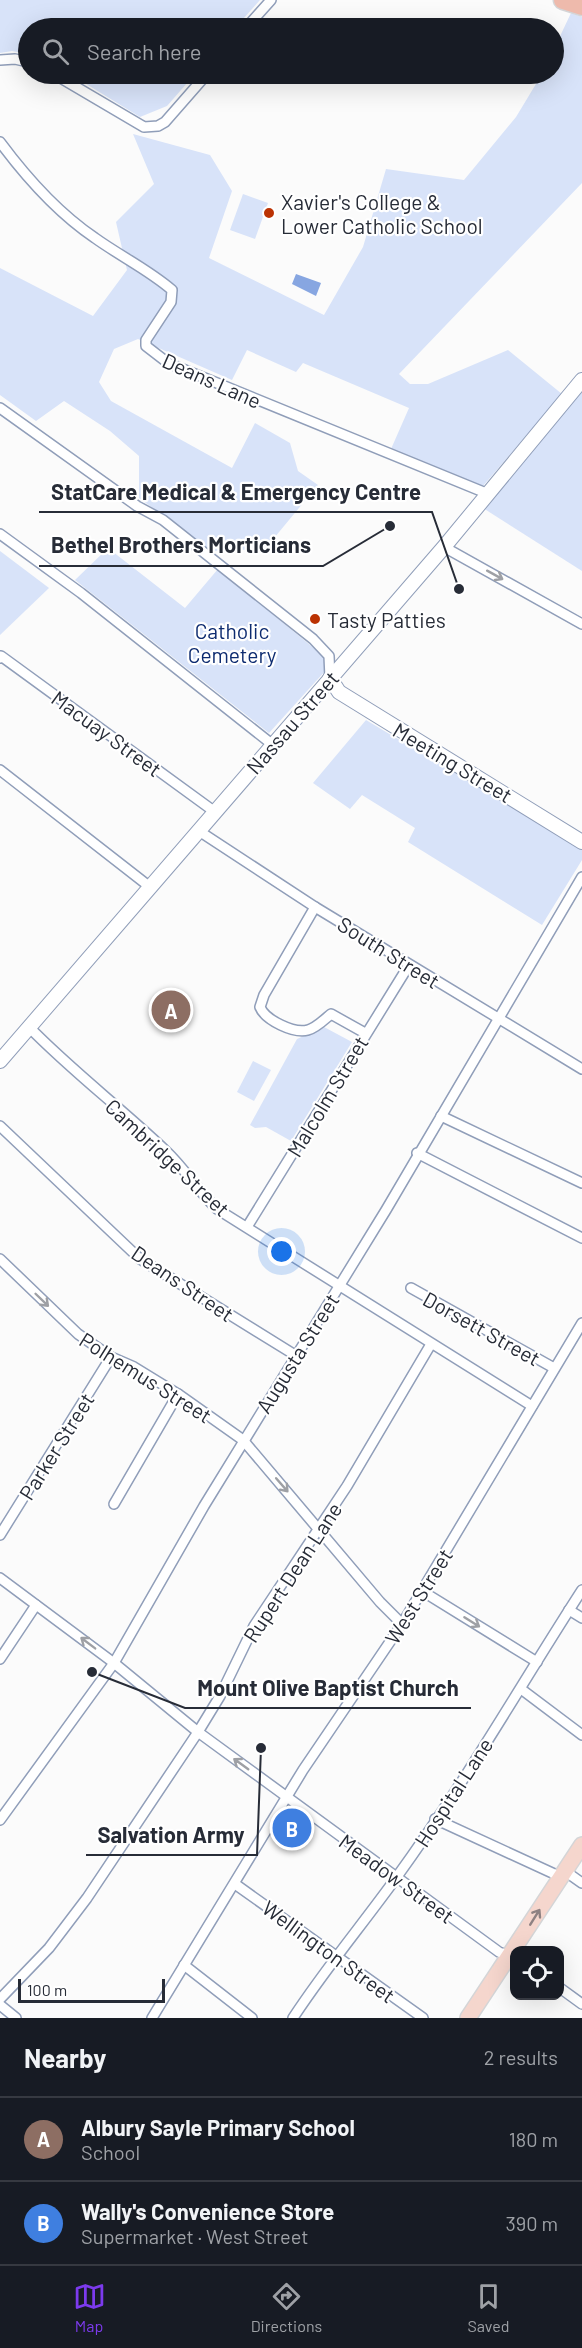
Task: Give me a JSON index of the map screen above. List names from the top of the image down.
{
  "streets": {
    "main road": ["Nassau Street", "Meeting Street"],
    "street": [
      "Deans Lane",
      "Macuay Street",
      "South Street",
      "Malcolm Street",
      "Cambridge Street",
      "Deans Street",
      "Dorsett Street",
      "Augusta Street",
      "Polhemus Street",
      "Parker Street",
      "Rupert Dean Lane",
      "West Street",
      "Hospital Lane",
      "Meadow Street",
      "Wellington Street"
    ]
  },
  "crossings": [
    ["Deans Lane", "Nassau Street"],
    ["Nassau Street", "Macuay Street"],
    ["Nassau Street", "Meeting Street"],
    ["Nassau Street", "South Street"],
    ["Nassau Street", "Cambridge Street"],
    ["South Street", "Malcolm Street"],
    ["South Street", "Augusta Street"],
    ["Malcolm Street", "Cambridge Street"],
    ["Cambridge Street", "Augusta Street"],
    ["Cambridge Street", "Rupert Dean Lane"],
    ["Cambridge Street", "West Street"],
    ["Deans Street", "Augusta Street"],
    ["Dorsett Street", "West Street"],
    ["Augusta Street", "Polhemus Street"],
    ["Augusta Street", "Meadow Street"],
    ["Polhemus Street", "Parker Street"],
    ["Polhemus Street", "Rupert Dean Lane"],
    ["Polhemus Street", "West Street"],
    ["Rupert Dean Lane", "Meadow Street"],
    ["West Street", "Meadow Street"],
    ["West Street", "Wellington Street"],
    ["Hospital Lane", "Meadow Street"],
    ["Hospital Lane", "Wellington Street"]
  ],
  "one_way": ["Polhemus Street"],
  "parks": ["Catholic Cemetery"],
  "places": [
    "Xavier's College & Lower Catholic School",
    "Bethel Brothers Morticians",
    "StatCare Medical & Emergency Centre",
    "Tasty Patties",
    "Mount Olive Baptist Church",
    "Salvation Army"
  ],
  "scale_bar": "100 m",
  "page": {
    "search": "Search here",
    "pins": ["A", "B"],
    "scale": "100 m",
    "heading": ["Nearby", "2 results"],
    "list": [
      {
        "mark": "A",
        "name": "Albury Sayle Primary School",
        "note": "School",
        "value": "180 m"
      },
      {
        "mark": "B",
        "name": "Wally's Convenience Store",
        "note": "Supermarket · West Street",
        "value": "390 m"
      }
    ],
    "nav": ["Map", "Directions", "Saved"]
  }
}
